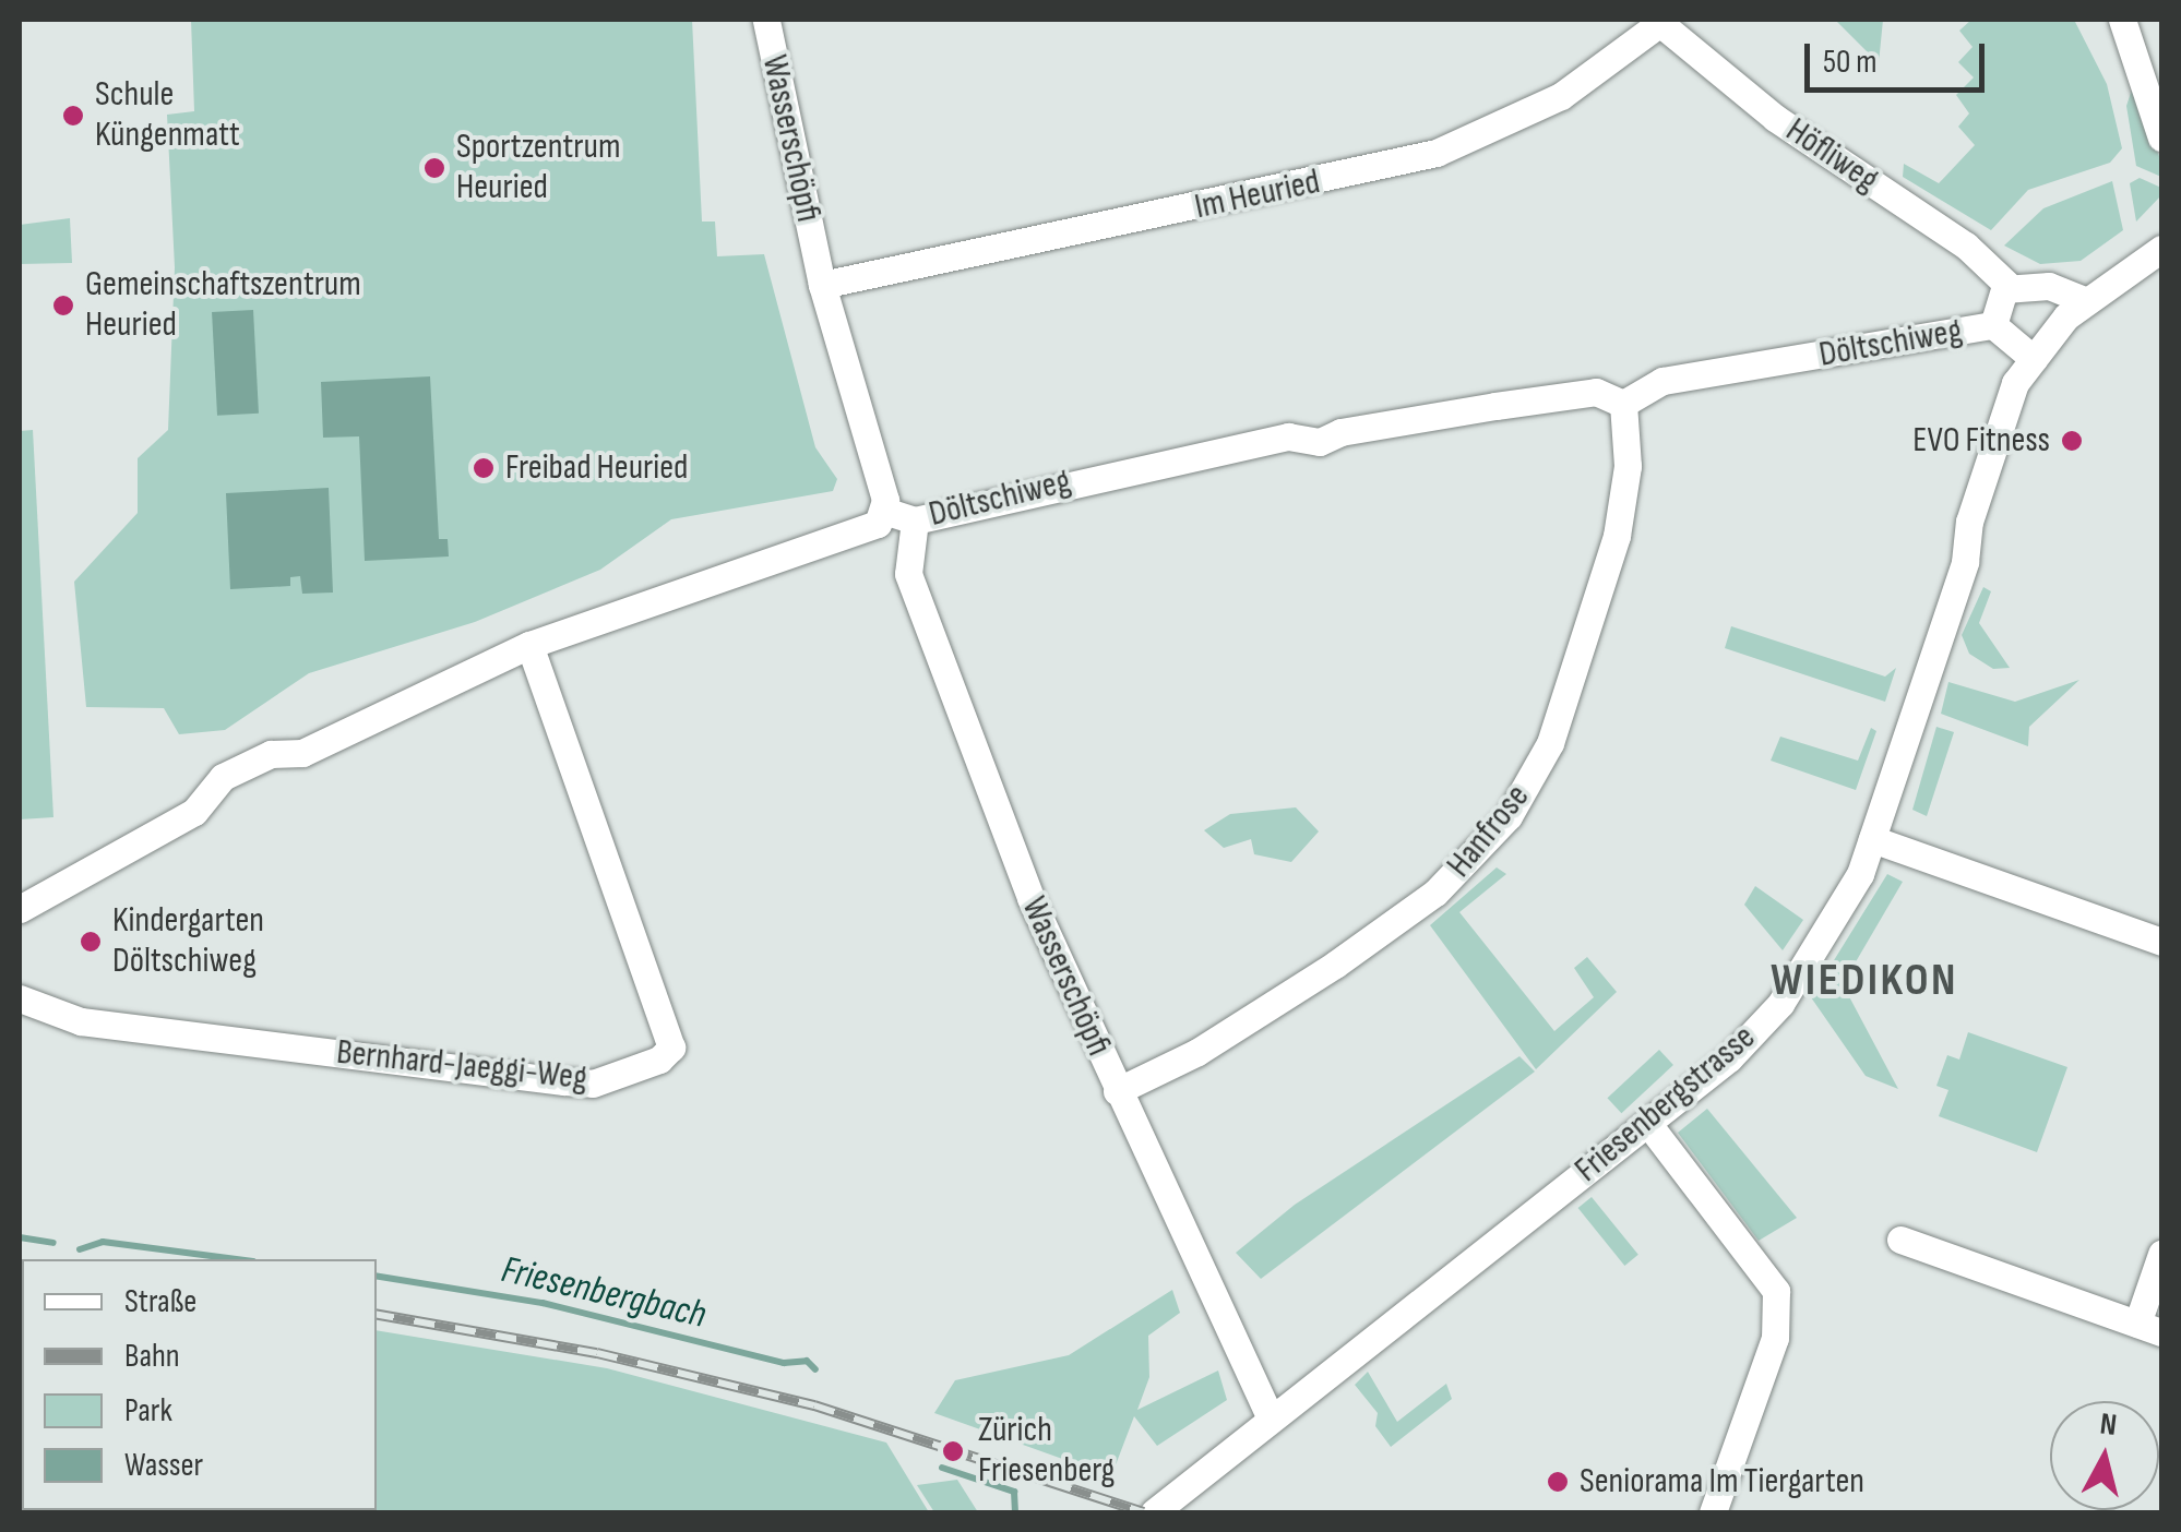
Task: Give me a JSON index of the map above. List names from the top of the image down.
{
  "streets": {
    "street": [
      "Wasserschöpfi",
      "Höfliweg",
      "Im Heuried",
      "Döltschiweg",
      "Hanfrose",
      "Bernhard-Jaeggi-Weg",
      "Friesenbergstrasse"
    ]
  },
  "crossings": [
    ["Wasserschöpfi", "Im Heuried"],
    ["Wasserschöpfi", "Döltschiweg"],
    ["Wasserschöpfi", "Hanfrose"],
    ["Wasserschöpfi", "Friesenbergstrasse"],
    ["Höfliweg", "Im Heuried"],
    ["Döltschiweg", "Hanfrose"],
    ["Döltschiweg", "Bernhard-Jaeggi-Weg"]
  ],
  "districts": ["WIEDIKON"],
  "water": ["Friesenbergbach"],
  "places": [
    "Schule Küngenmatt",
    "Sportzentrum Heuried",
    "Gemeinschaftszentrum Heuried",
    "EVO Fitness",
    "Freibad Heuried",
    "Kindergarten Döltschiweg",
    "Zürich Friesenberg",
    "Seniorama Im Tiergarten"
  ],
  "legend": [
    "Straße",
    "Bahn",
    "Park",
    "Wasser"
  ],
  "scale_bar": "50 m",
  "north": "top"
}
